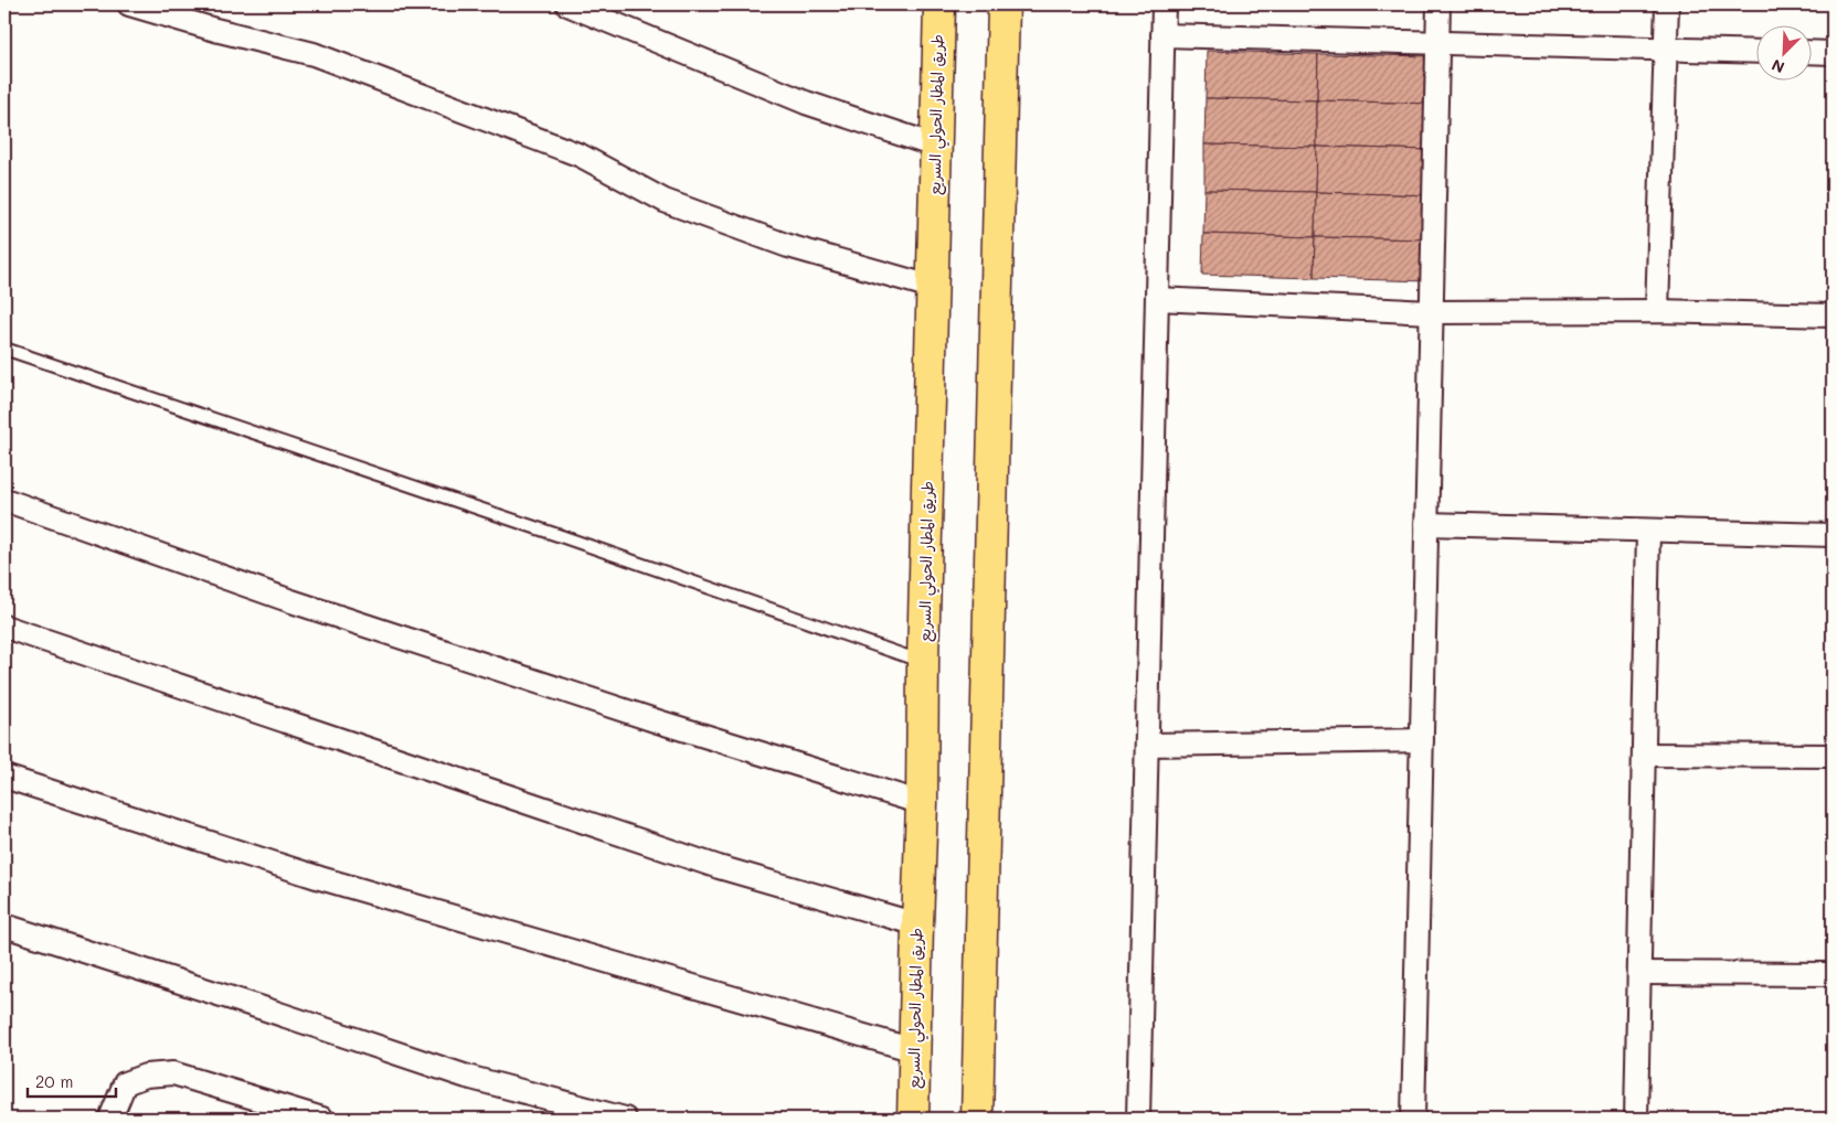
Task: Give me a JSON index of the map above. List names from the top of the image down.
{
  "streets": {
    "highway": ["طريق المطار الحولي السريع"]
  },
  "scale_bar": "20 m",
  "north": "bottom left"
}
